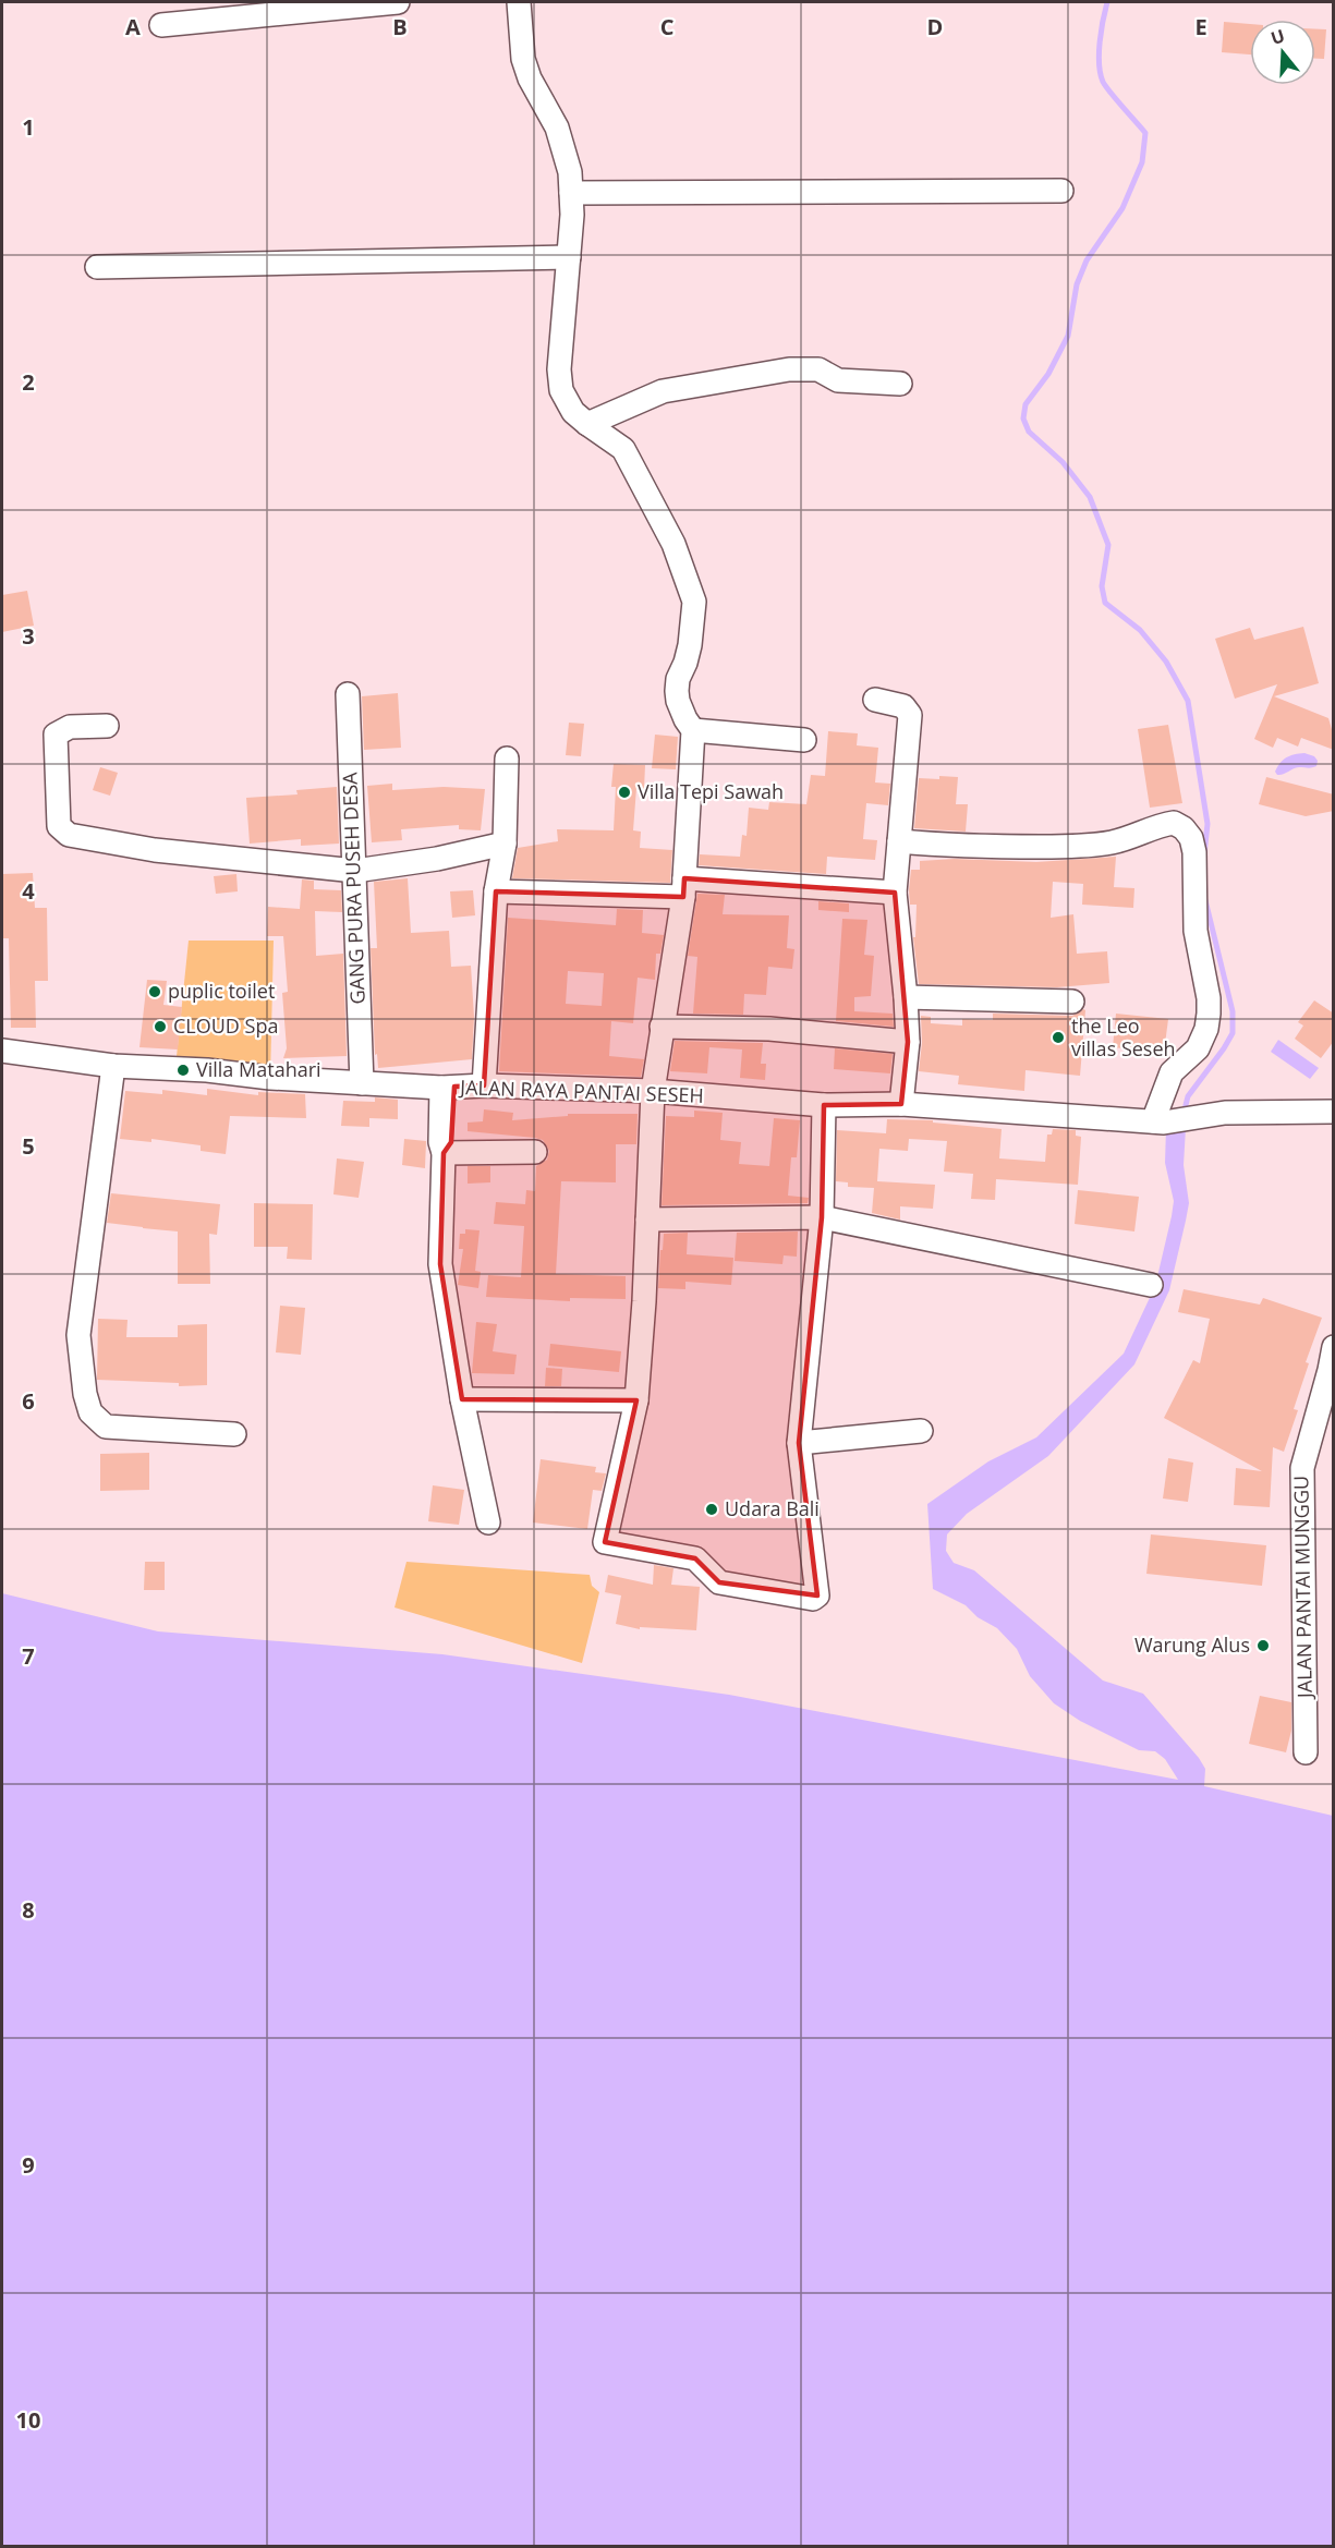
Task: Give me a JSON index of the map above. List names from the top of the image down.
{
  "streets": {
    "street": ["GANG PURA PUSEH DESA", "JALAN RAYA PANTAI SESEH", "JALAN PANTAI MUNGGU"]
  },
  "crossings": [
    ["GANG PURA PUSEH DESA", "JALAN RAYA PANTAI SESEH"]
  ],
  "places": [
    "Villa Tepi Sawah",
    "puplic toilet",
    "CLOUD Spa",
    "the Leo villas Seseh",
    "Villa Matahari",
    "Udara Bali",
    "Warung Alus"
  ],
  "north": "top",
  "grid": {
    "columns": [
      "A",
      "B",
      "C",
      "D",
      "E"
    ],
    "rows": [
      "1",
      "2",
      "3",
      "4",
      "5",
      "6",
      "7",
      "8",
      "9",
      "10"
    ]
  }
}
